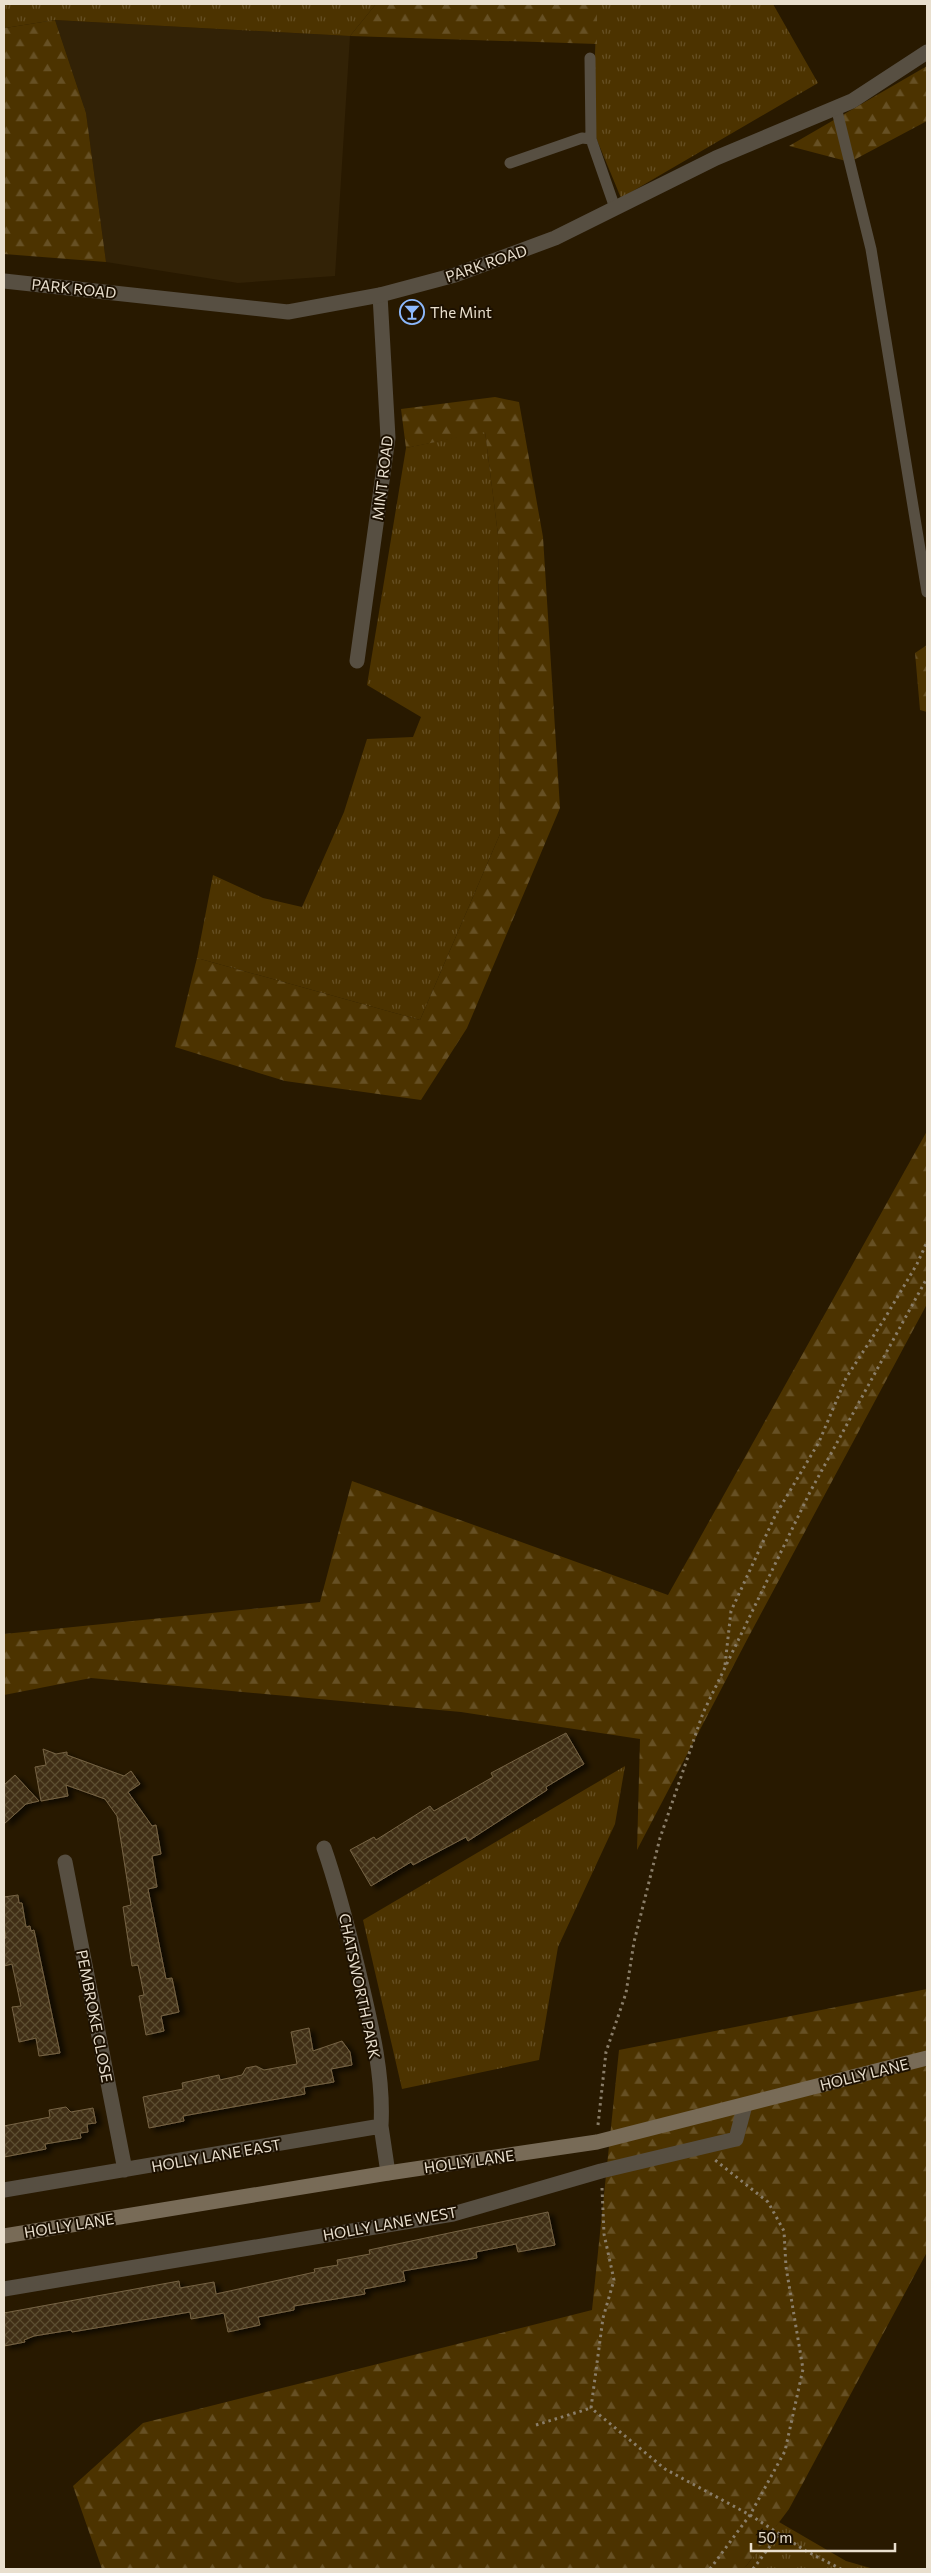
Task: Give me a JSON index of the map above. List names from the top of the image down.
{
  "streets": {
    "main road": ["HOLLY LANE"],
    "street": [
      "PARK ROAD",
      "MINT ROAD",
      "CHATSWORTH PARK",
      "PEMBROKE CLOSE",
      "HOLLY LANE EAST",
      "HOLLY LANE WEST"
    ]
  },
  "crossings": [
    ["PARK ROAD", "MINT ROAD"],
    ["CHATSWORTH PARK", "HOLLY LANE EAST"],
    ["PEMBROKE CLOSE", "HOLLY LANE EAST"],
    ["HOLLY LANE", "HOLLY LANE WEST"]
  ],
  "places": {
    "bar": ["The Mint"]
  },
  "scale_bar": "50 m"
}
